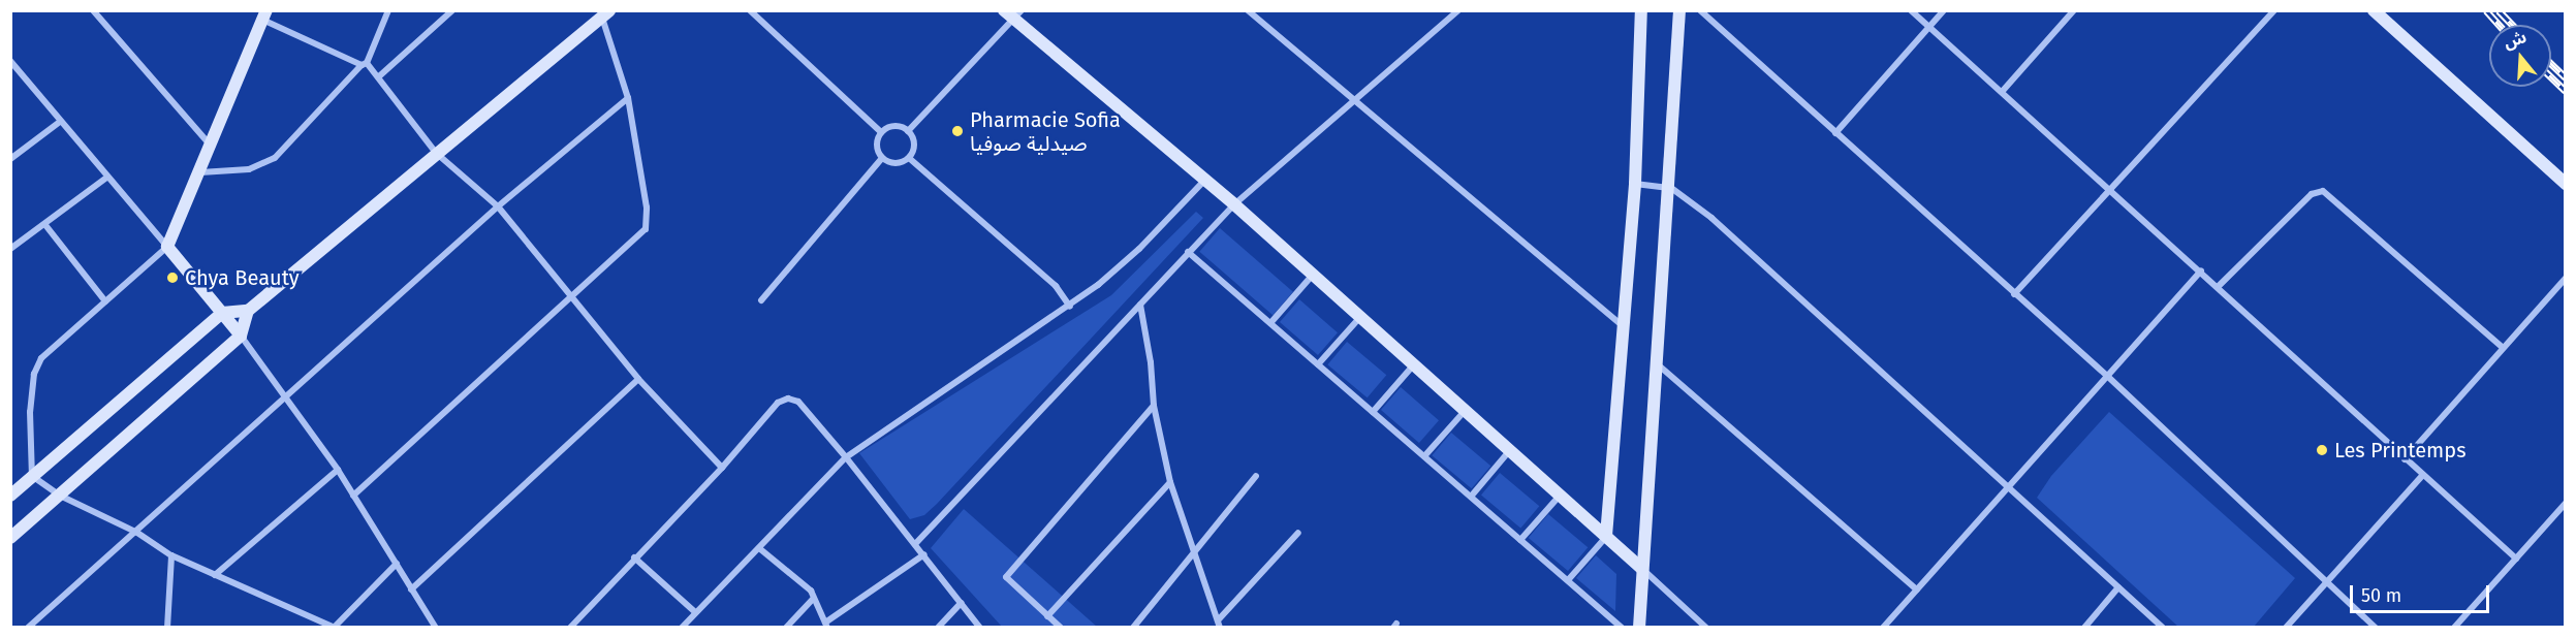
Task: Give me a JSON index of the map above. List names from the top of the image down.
{
  "places": ["Pharmacie Sofia صيدلية صوفيا", "Chya Beauty", "Les Printemps"],
  "scale_bar": "50 m",
  "north": "top"
}
